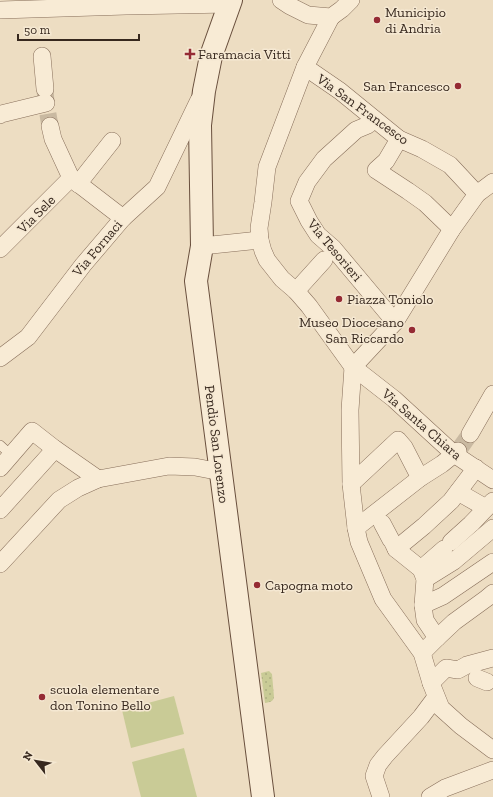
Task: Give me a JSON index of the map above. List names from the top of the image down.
{
  "streets": {
    "street": [
      "Via San Francesco",
      "Via Sele",
      "Via Fornaci",
      "Via Tesorieri",
      "Via Santa Chiara",
      "Pendio San Lorenzo"
    ]
  },
  "crossings": [
    ["Via San Francesco", "Via Santa Chiara"],
    ["Via Fornaci", "Pendio San Lorenzo"]
  ],
  "places": {
    "other": [
      "Municipio di Andria",
      "San Francesco",
      "Piazza Toniolo",
      "Museo Diocesano San Riccardo",
      "Capogna moto",
      "scuola elementare don Tonino Bello"
    ],
    "health": ["Faramacia Vitti"]
  },
  "scale_bar": "50 m",
  "north": "top left"
}
